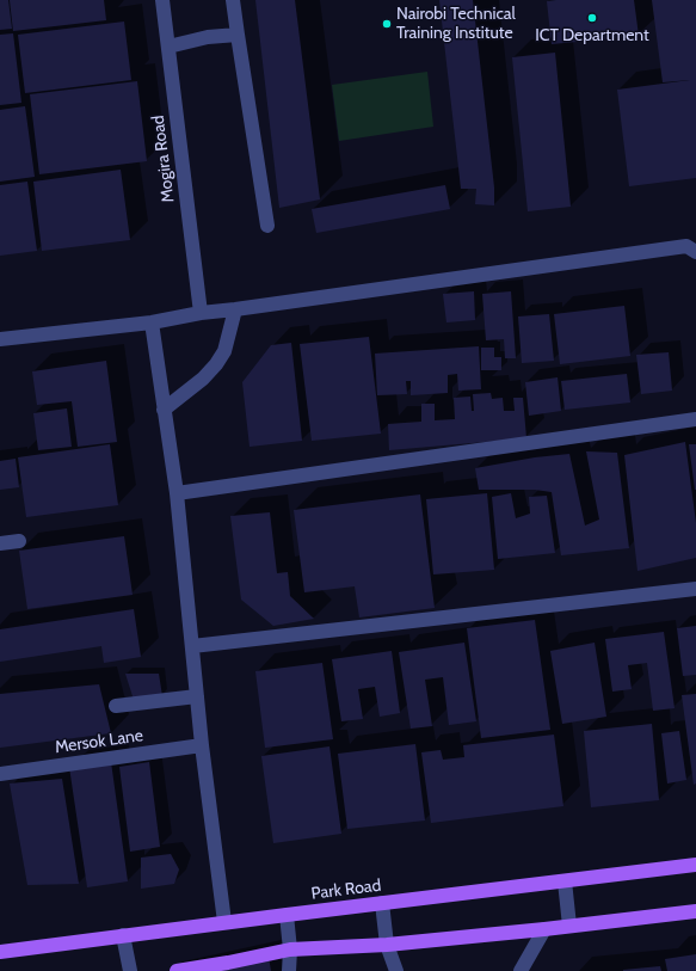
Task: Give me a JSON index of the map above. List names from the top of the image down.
{
  "streets": {
    "main road": ["Park Road"],
    "street": ["Mogira Road", "Mersok Lane"]
  },
  "places": ["ICT Department", "Nairobi Technical Training Institute"]
}
